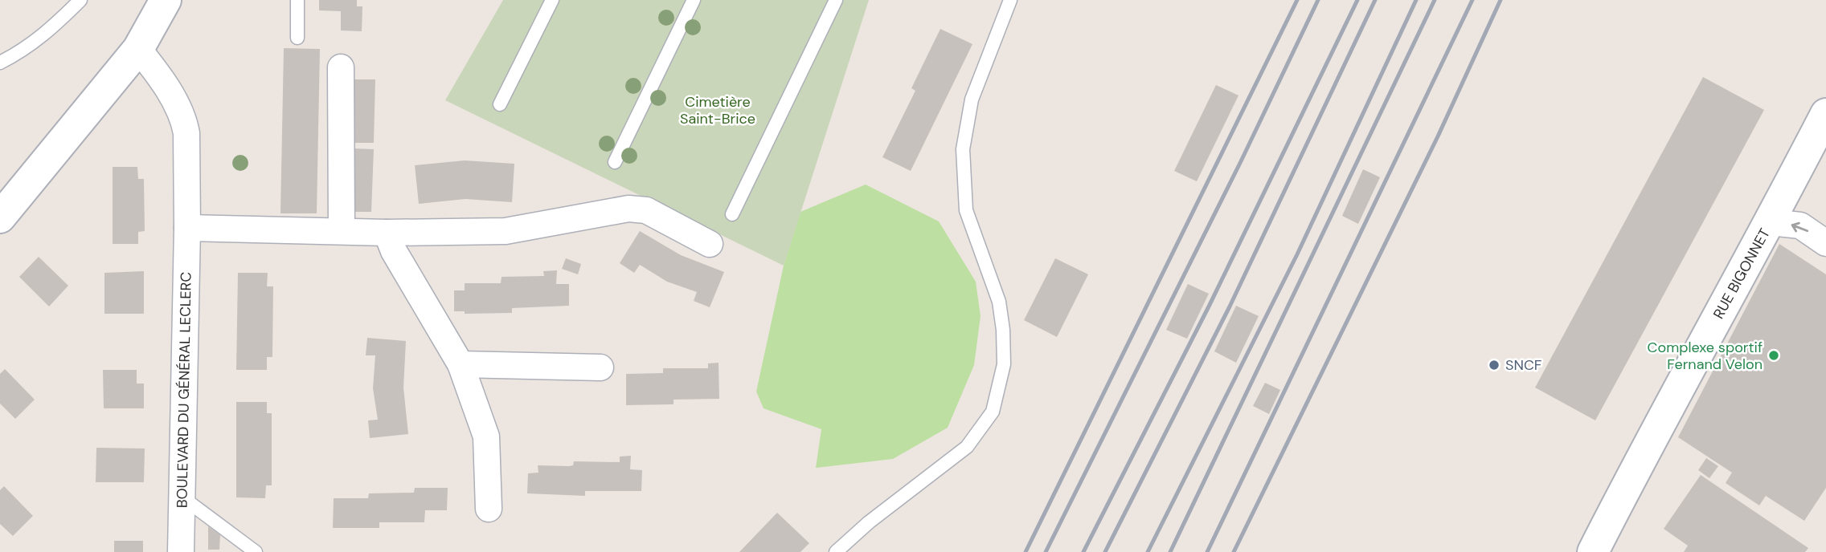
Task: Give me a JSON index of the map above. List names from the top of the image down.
{
  "streets": {
    "street": ["RUE BIGONNET", "BOULEVARD DU GÉNÉRAL LECLERC"]
  },
  "parks": ["Cimetière Saint-Brice"],
  "places": ["Complexe sportif Fernand Velon", "SNCF"]
}
